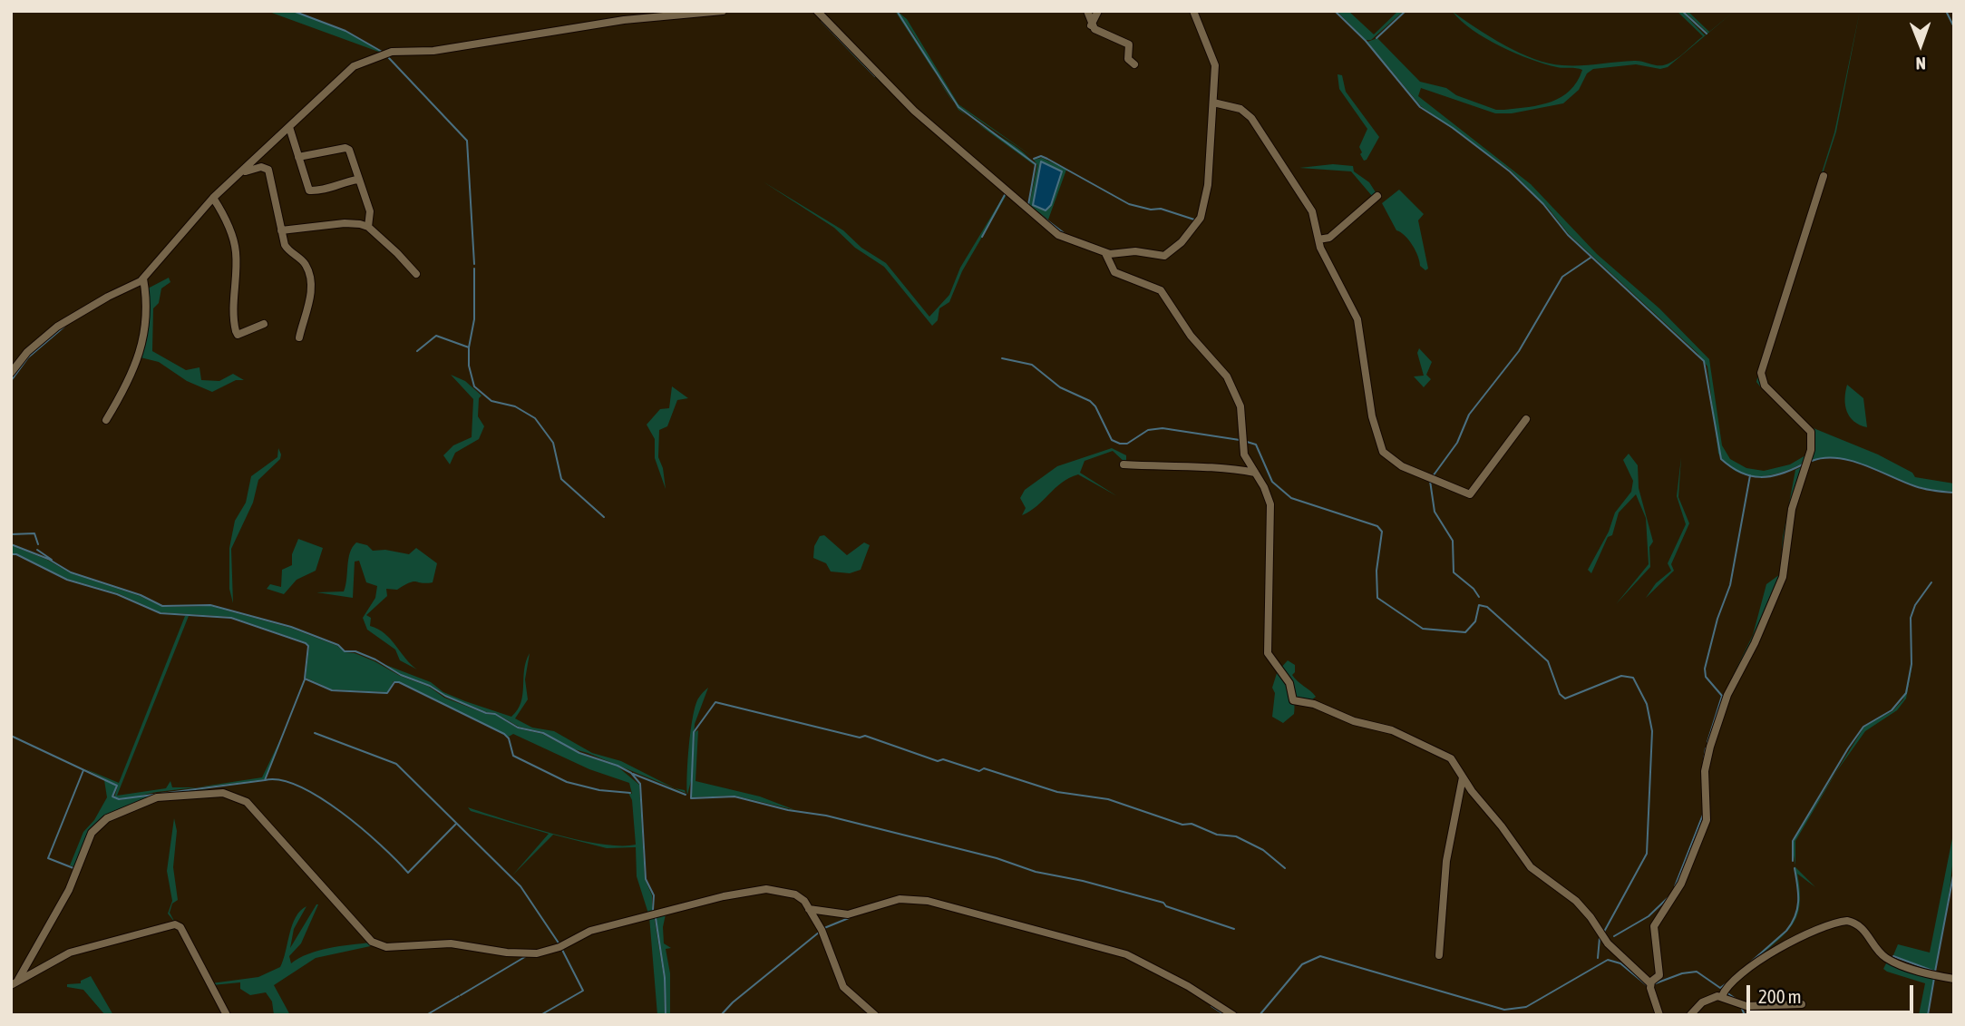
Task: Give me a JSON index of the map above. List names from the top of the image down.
{
  "scale_bar": "200 m",
  "north": "bottom"
}
